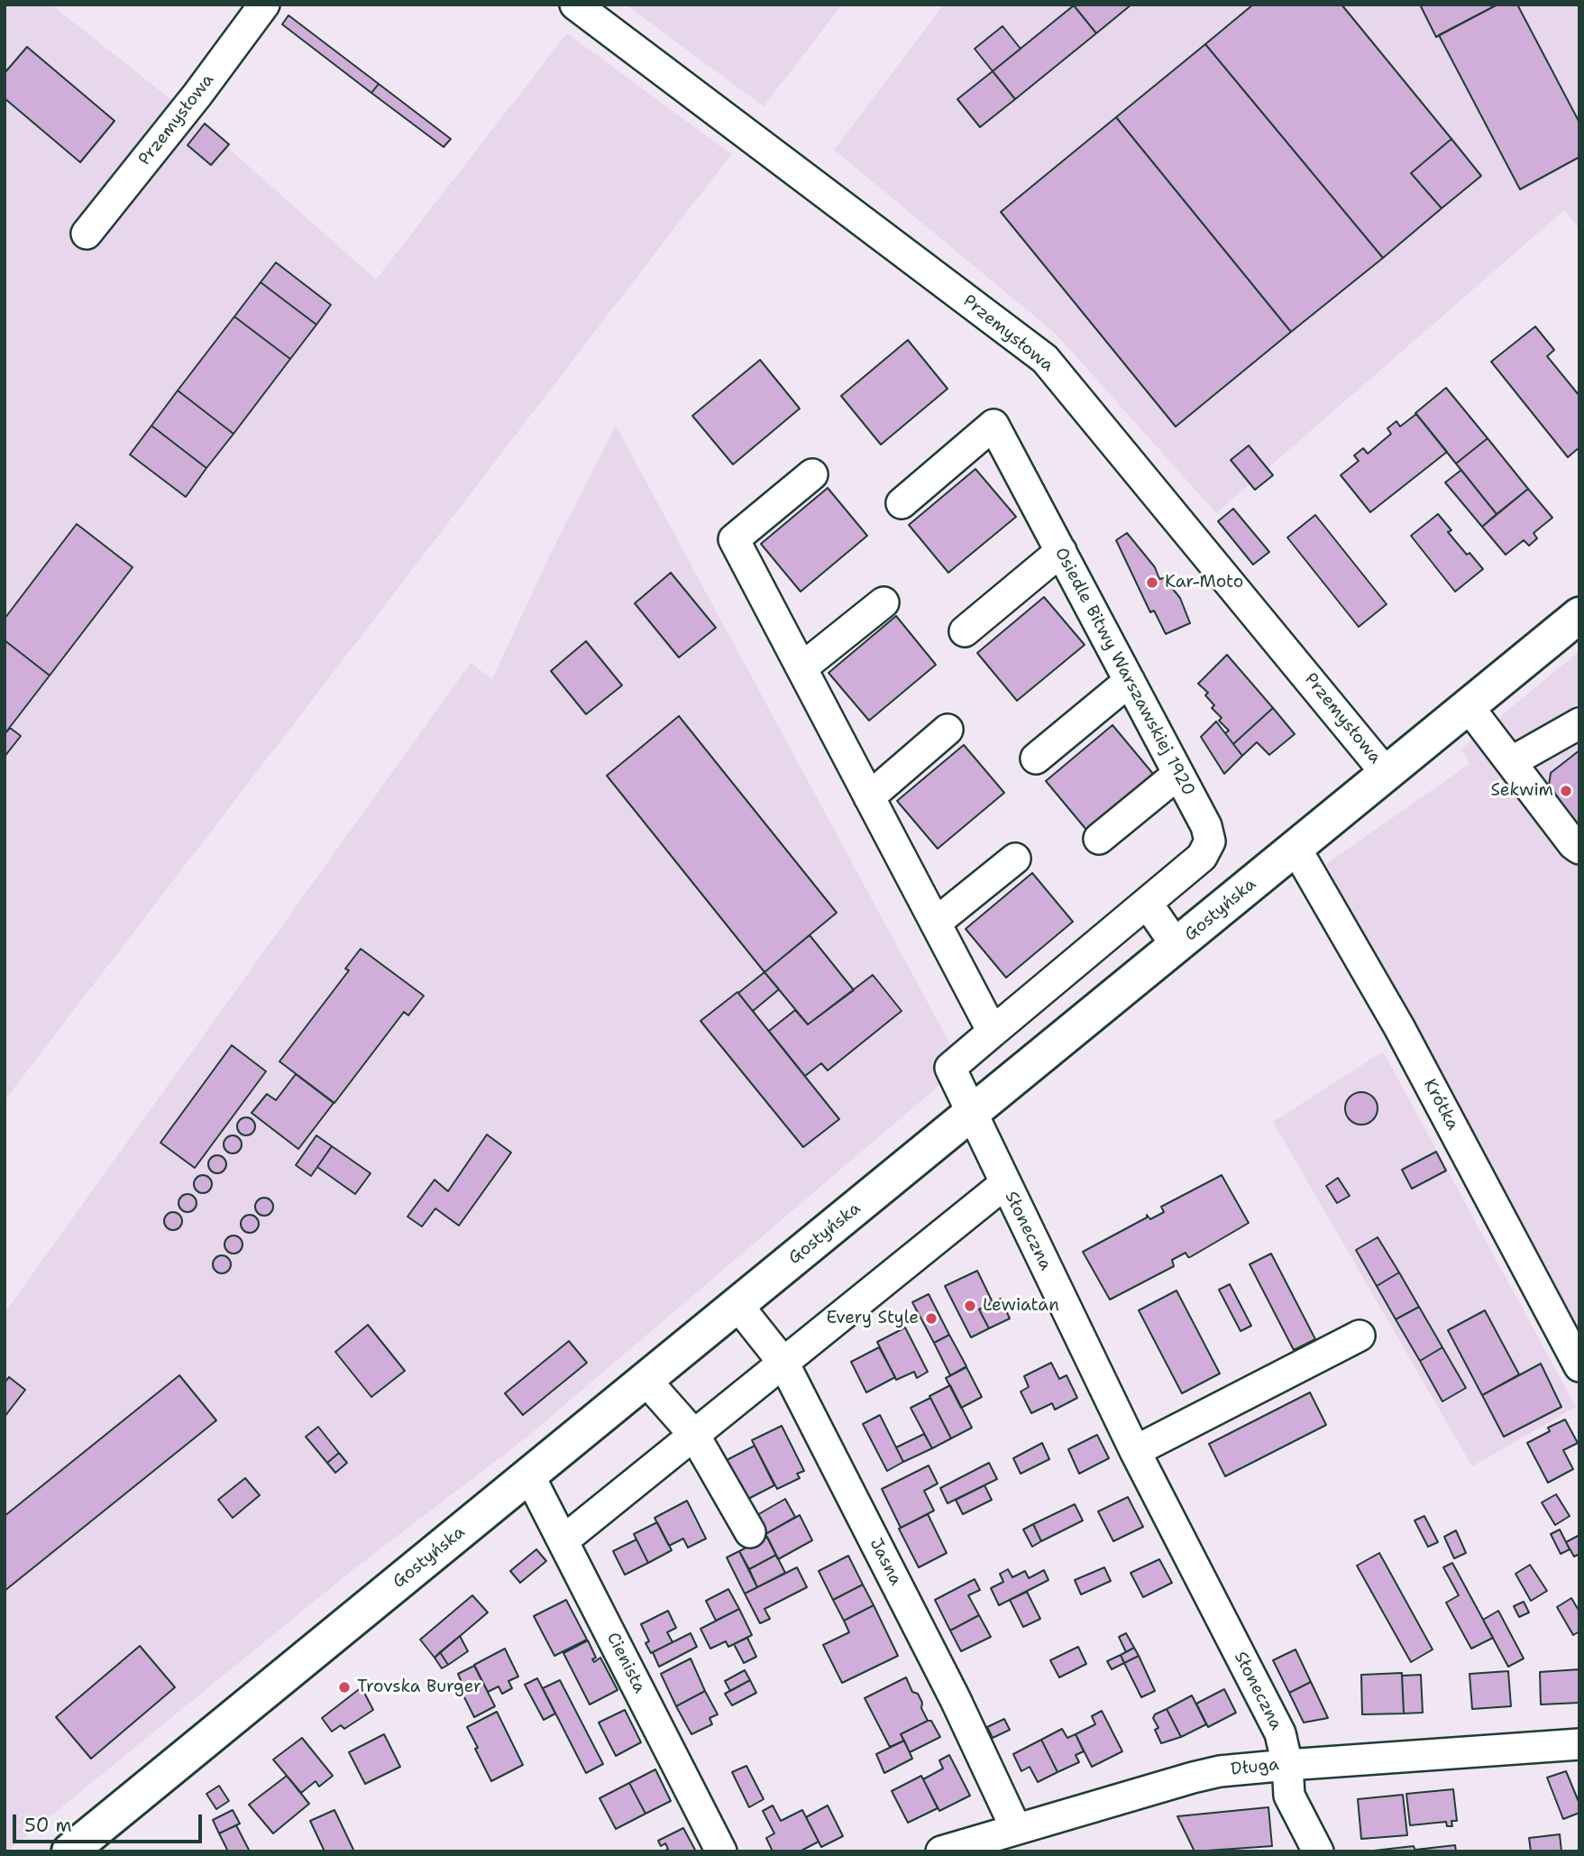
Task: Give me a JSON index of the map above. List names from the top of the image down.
{
  "streets": {
    "main road": ["Gostyńska"],
    "street": [
      "Przemysłowa",
      "Osiedle Bitwy Warszawskiej 1920",
      "Krótka",
      "Słoneczna",
      "Jasna",
      "Cienista",
      "Długa"
    ]
  },
  "crossings": [
    ["Przemysłowa", "Gostyńska"],
    ["Osiedle Bitwy Warszawskiej 1920", "Gostyńska"],
    ["Osiedle Bitwy Warszawskiej 1920", "Słoneczna"],
    ["Gostyńska", "Krótka"],
    ["Gostyńska", "Słoneczna"],
    ["Gostyńska", "Jasna"],
    ["Gostyńska", "Cienista"],
    ["Słoneczna", "Długa"],
    ["Jasna", "Długa"]
  ],
  "places": [
    "Kar-Moto",
    "Sekwim",
    "Lewiatan",
    "Every Style",
    "Trovska Burger"
  ],
  "scale_bar": "50 m"
}
